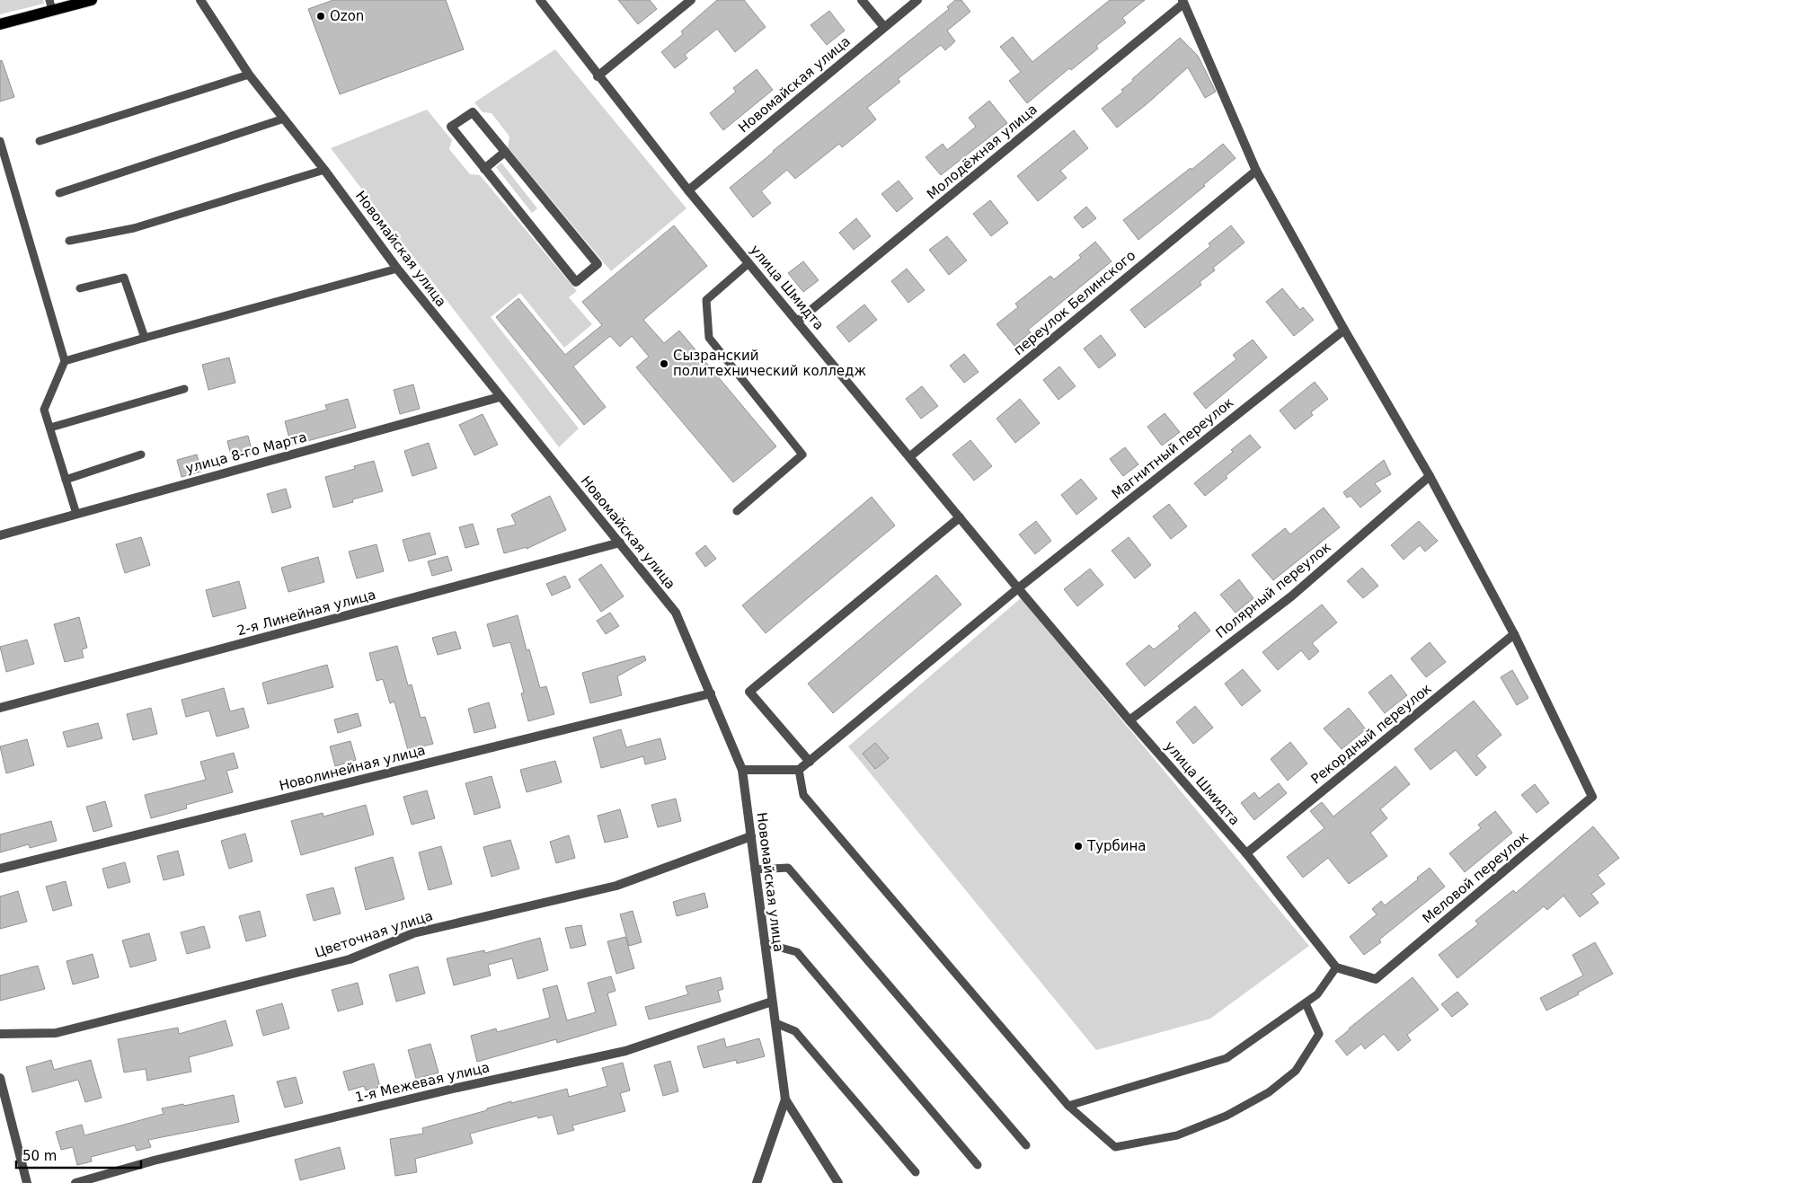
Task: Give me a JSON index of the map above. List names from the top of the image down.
{
  "streets": {
    "street": [
      "Новомайская улица",
      "Молодёжная улица",
      "улица Шмидта",
      "переулок Белинского",
      "Магнитный переулок",
      "улица 8-го Марта",
      "Полярный переулок",
      "2-я Линейная улица",
      "Рекордный переулок",
      "Новолинейная улица",
      "Меловой переулок",
      "Цветочная улица",
      "1-я Межевая улица"
    ]
  },
  "crossings": [
    ["Новомайская улица", "улица Шмидта"],
    ["Новомайская улица", "улица 8-го Марта"],
    ["Новомайская улица", "2-я Линейная улица"],
    ["Новомайская улица", "Новолинейная улица"],
    ["Новомайская улица", "Цветочная улица"],
    ["Новомайская улица", "1-я Межевая улица"],
    ["Молодёжная улица", "улица Шмидта"],
    ["улица Шмидта", "переулок Белинского"],
    ["улица Шмидта", "Магнитный переулок"],
    ["улица Шмидта", "Полярный переулок"],
    ["улица Шмидта", "Рекордный переулок"],
    ["улица Шмидта", "Меловой переулок"],
    ["Рекордный переулок", "Меловой переулок"]
  ],
  "places": ["Ozon", "Сызранский политехнический колледж", "Турбина"],
  "scale_bar": "50 m"
}
